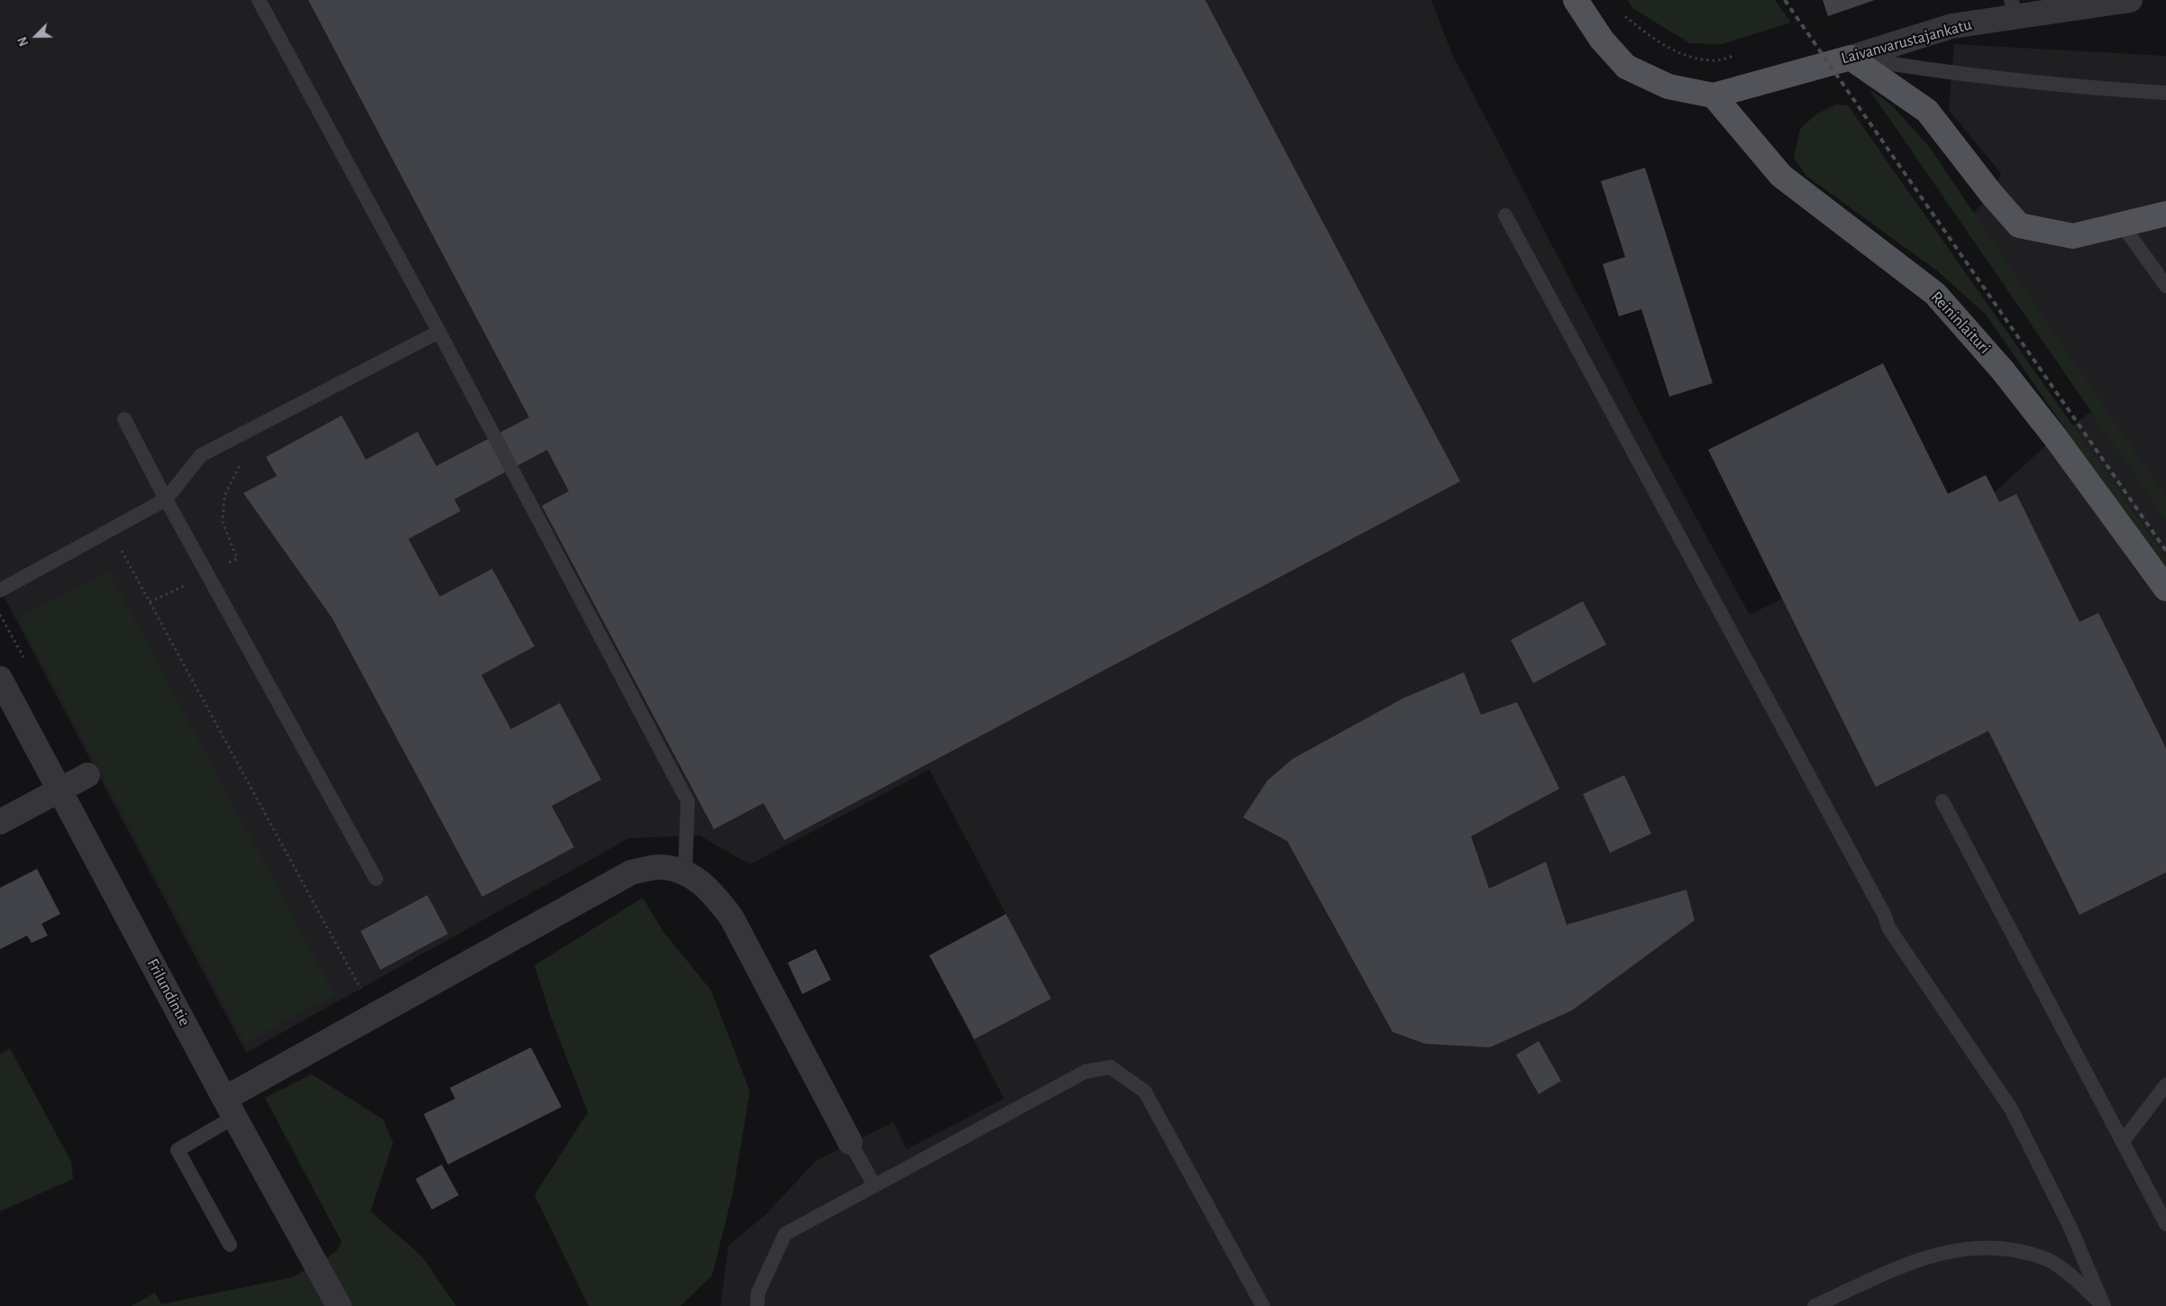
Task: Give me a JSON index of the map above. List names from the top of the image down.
{
  "streets": {
    "main road": ["Laivanvarustajankatu", "Reininlaituri"],
    "street": ["Frilundintie"]
  },
  "crossings": [
    ["Laivanvarustajankatu", "Reininlaituri"]
  ],
  "north": "bottom left"
}
